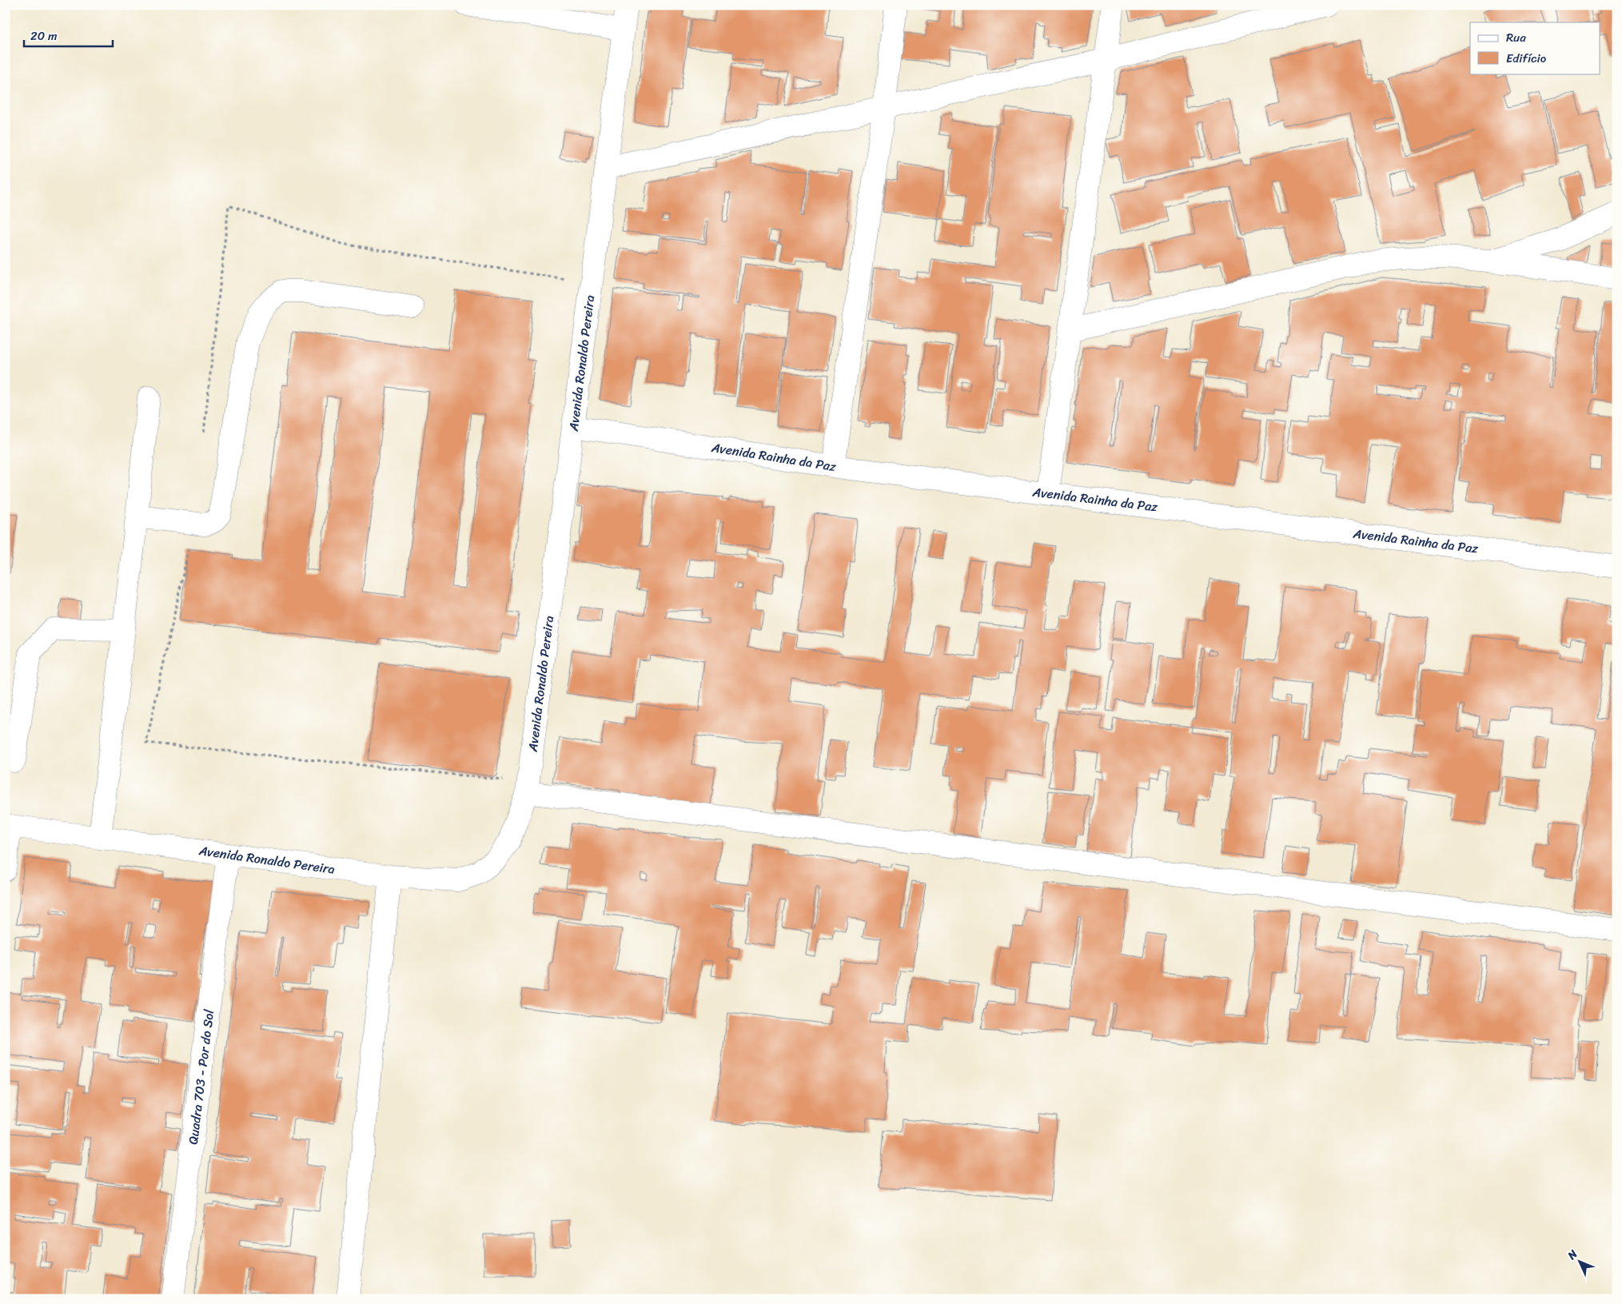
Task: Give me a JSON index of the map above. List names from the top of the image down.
{
  "streets": {
    "street": ["Avenida Ronaldo Pereira", "Avenida Rainha da Paz", "Quadra 703 - Por do Sol"]
  },
  "crossings": [
    ["Avenida Ronaldo Pereira", "Avenida Rainha da Paz"],
    ["Avenida Ronaldo Pereira", "Quadra 703 - Por do Sol"]
  ],
  "legend": ["Rua", "Edifício"],
  "scale_bar": "20 m",
  "north": "top left"
}
